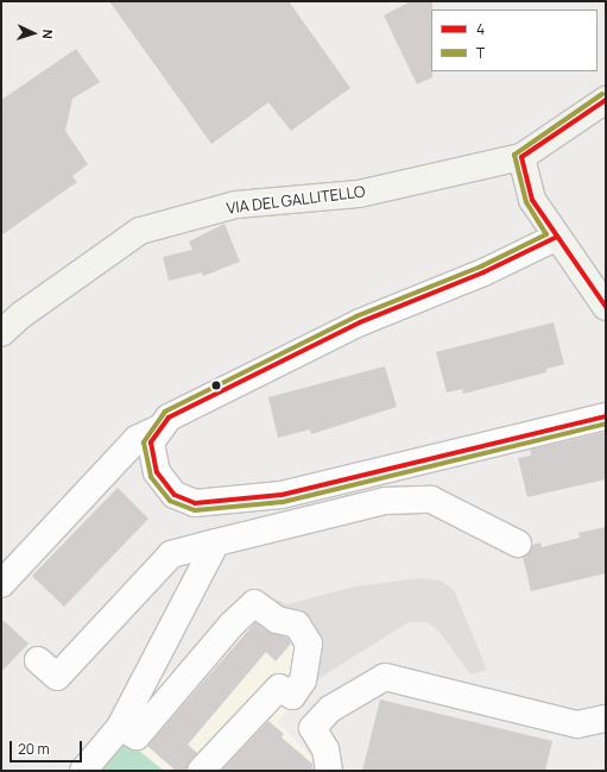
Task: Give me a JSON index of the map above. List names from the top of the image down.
{
  "streets": {
    "street": ["VIA DEL GALLITELLO"]
  },
  "lines": ["transit line T", "transit line 4"],
  "legend": ["4", "T"],
  "scale_bar": "20 m",
  "north": "right"
}
